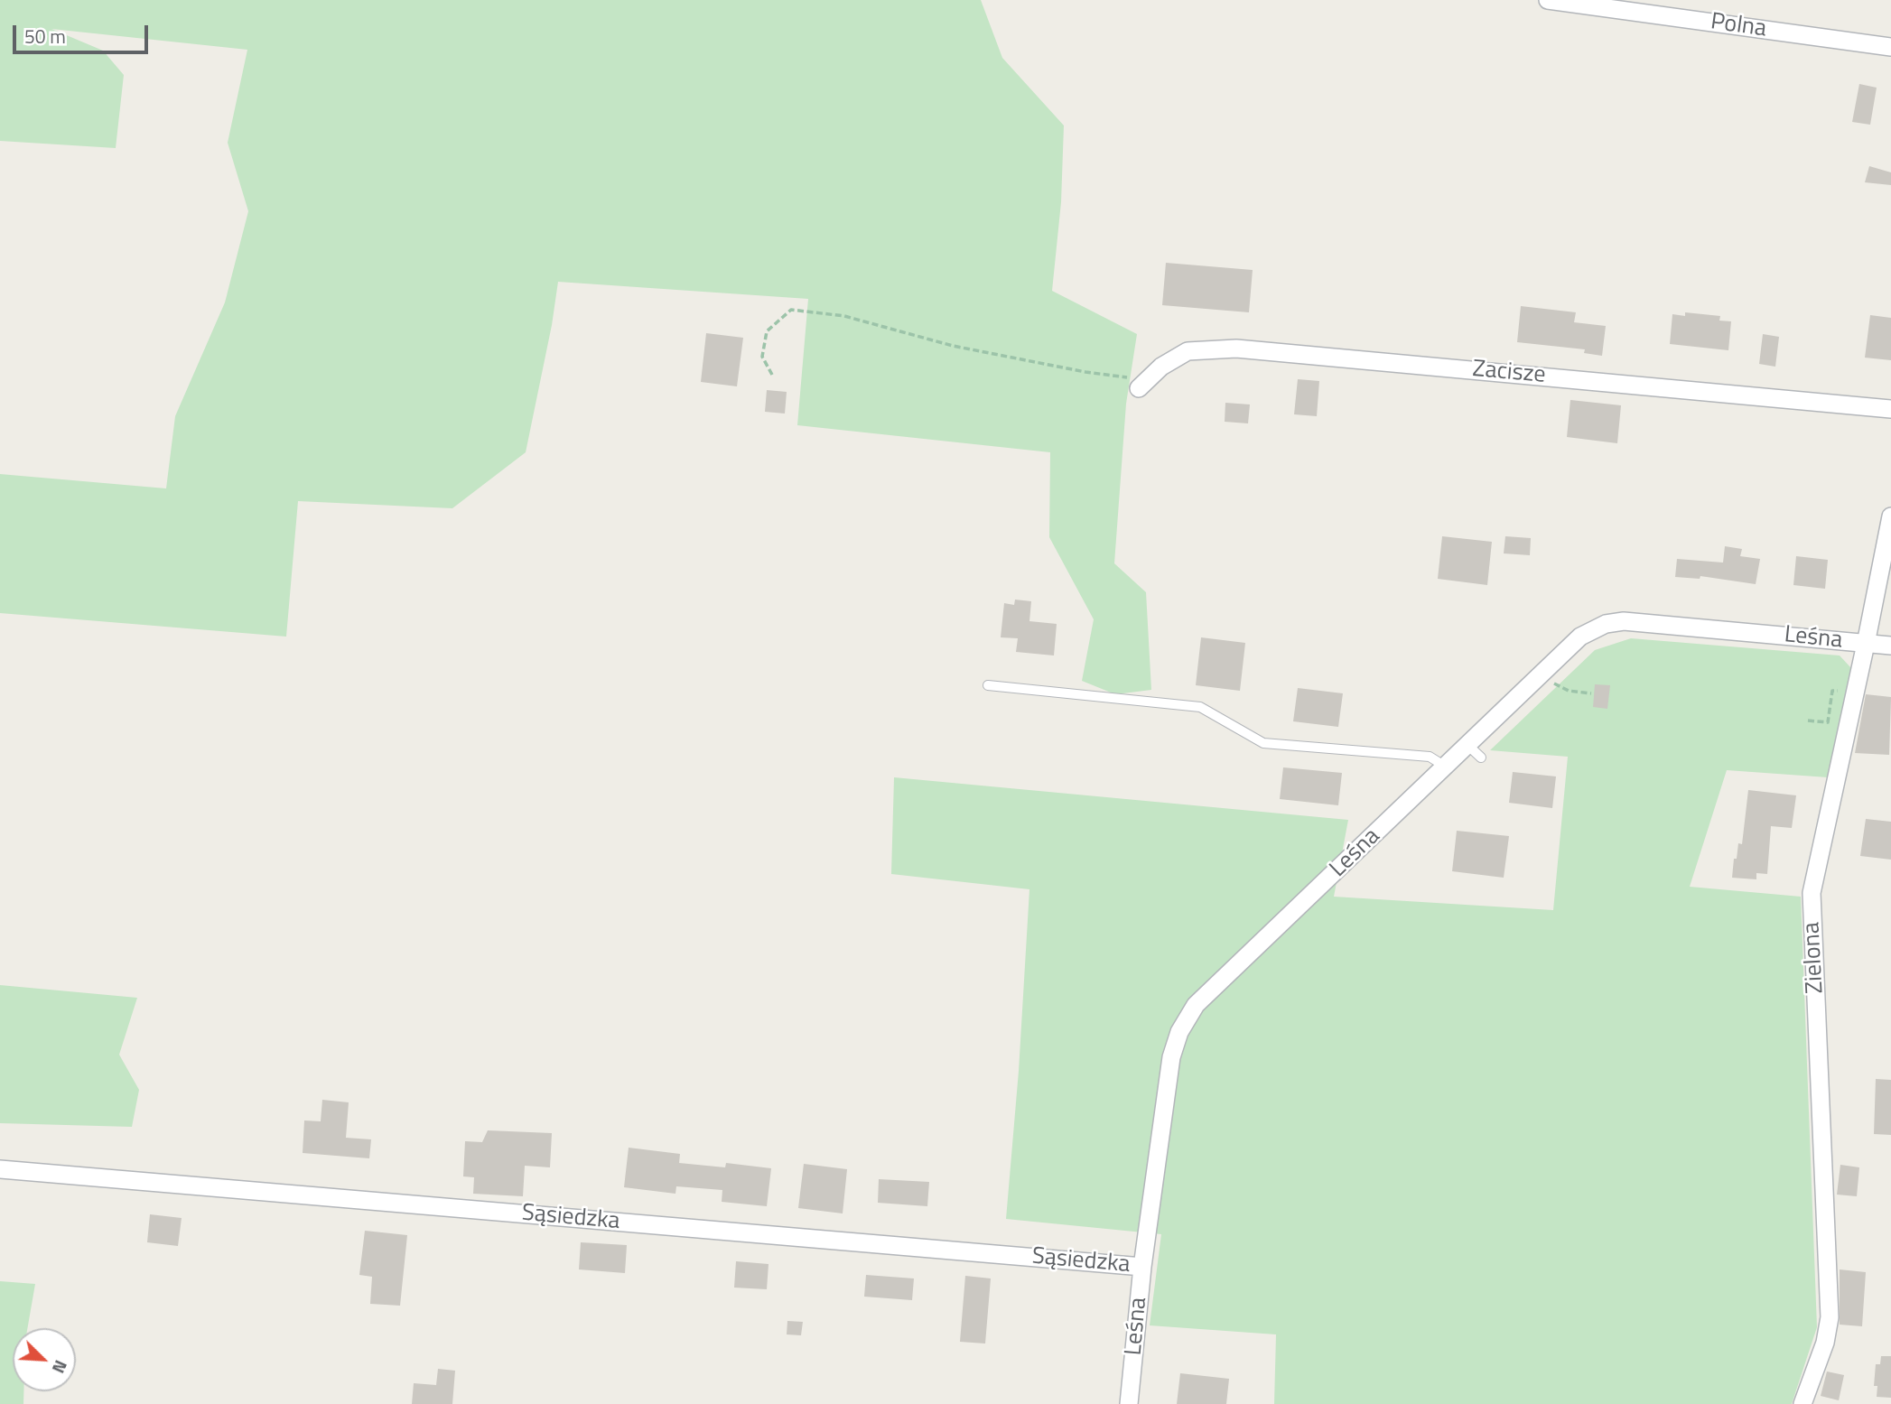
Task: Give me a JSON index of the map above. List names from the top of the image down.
{
  "streets": {
    "street": [
      "Polna",
      "Zacisze",
      "Leśna",
      "Zielona",
      "Sąsiedzka"
    ]
  },
  "crossings": [
    ["Leśna", "Zielona"],
    ["Leśna", "Sąsiedzka"]
  ],
  "scale_bar": "50 m",
  "north": "bottom right"
}
